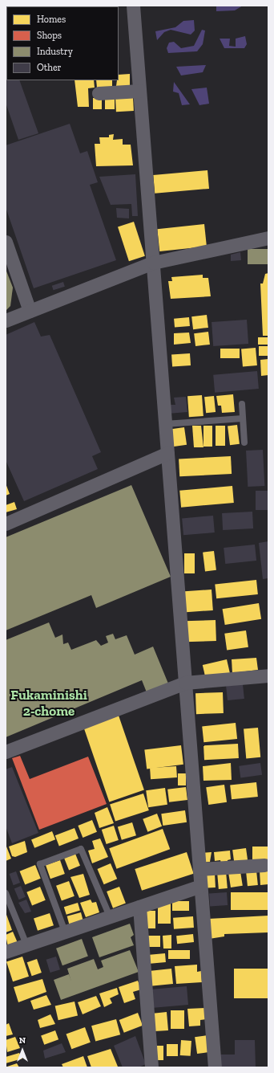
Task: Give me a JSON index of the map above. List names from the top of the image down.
{
  "districts": ["Fukaminishi 2-chome"],
  "legend": [
    "Homes",
    "Shops",
    "Industry",
    "Other"
  ],
  "north": "top"
}
